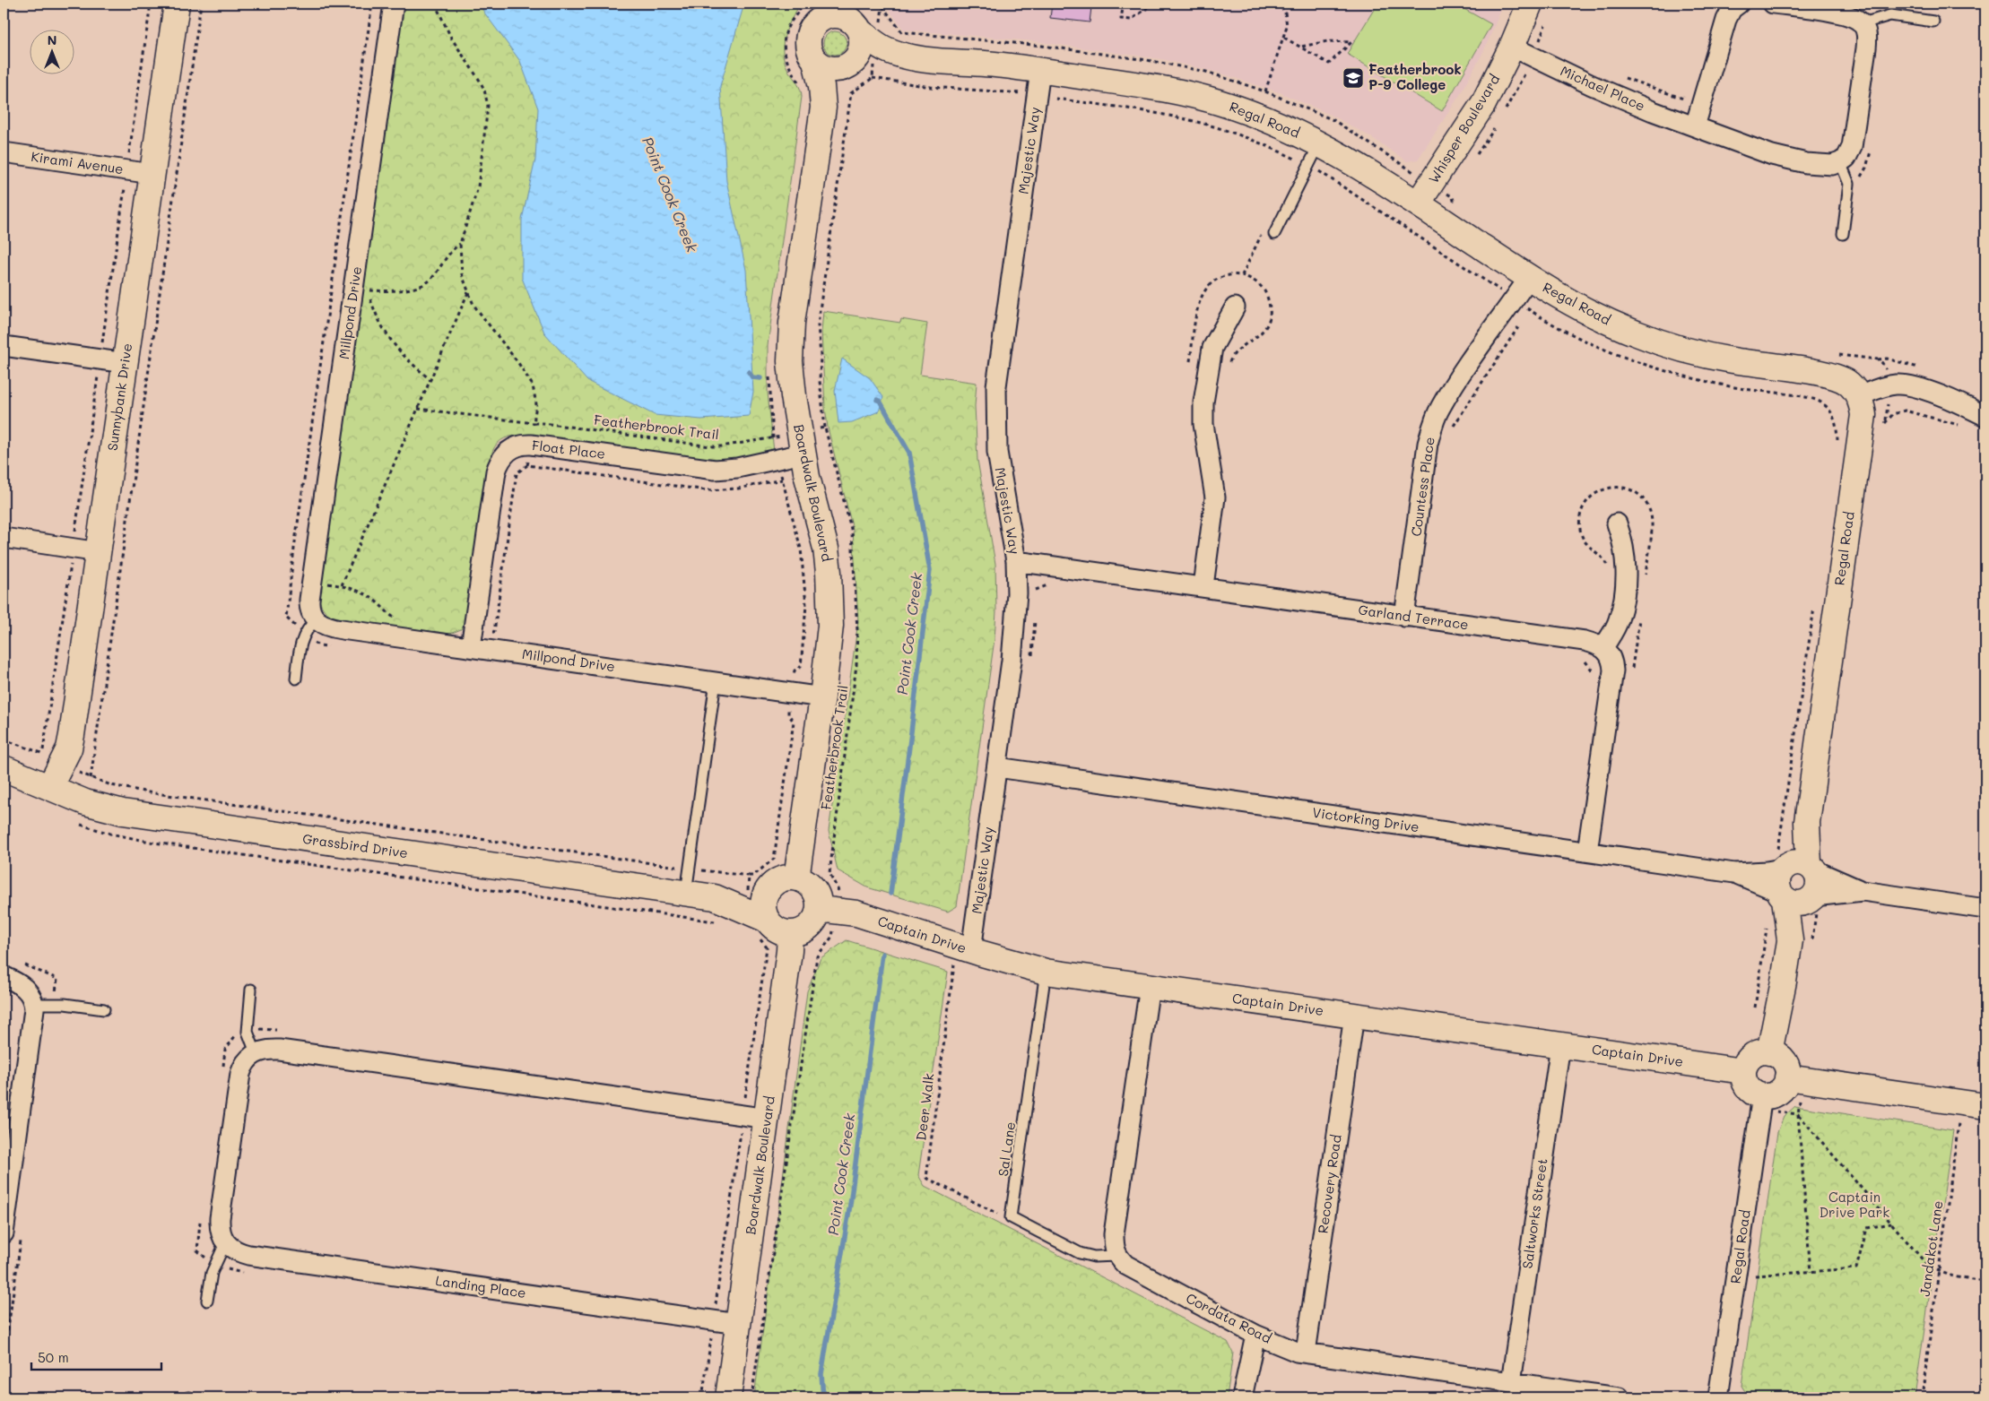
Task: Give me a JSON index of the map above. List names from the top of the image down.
{
  "streets": {
    "street": [
      "Michael Place",
      "Regal Road",
      "Whisper Boulevard",
      "Majestic Way",
      "Kirami Avenue",
      "Millpond Drive",
      "Sunnybank Drive",
      "Float Place",
      "Countess Place",
      "Boardwalk Boulevard",
      "Garland Terrace",
      "Victorking Drive",
      "Grassbird Drive",
      "Captain Drive",
      "Recovery Road",
      "Saltworks Street",
      "Landing Place",
      "Cordata Road"
    ],
    "lane": ["Sal Lane"],
    "path": ["Featherbrook Trail", "Deer Walk", "Jandakot Lane"]
  },
  "crossings": [
    ["Michael Place", "Whisper Boulevard"],
    ["Regal Road", "Whisper Boulevard"],
    ["Regal Road", "Majestic Way"],
    ["Regal Road", "Countess Place"],
    ["Regal Road", "Boardwalk Boulevard"],
    ["Regal Road", "Victorking Drive"],
    ["Regal Road", "Captain Drive"],
    ["Majestic Way", "Garland Terrace"],
    ["Majestic Way", "Victorking Drive"],
    ["Majestic Way", "Captain Drive"],
    ["Majestic Way", "Deer Walk"],
    ["Kirami Avenue", "Sunnybank Drive"],
    ["Millpond Drive", "Float Place"],
    ["Millpond Drive", "Boardwalk Boulevard"],
    ["Sunnybank Drive", "Grassbird Drive"],
    ["Featherbrook Trail", "Float Place"],
    ["Featherbrook Trail", "Boardwalk Boulevard"],
    ["Featherbrook Trail", "Captain Drive"],
    ["Float Place", "Boardwalk Boulevard"],
    ["Countess Place", "Garland Terrace"],
    ["Boardwalk Boulevard", "Grassbird Drive"],
    ["Boardwalk Boulevard", "Landing Place"],
    ["Captain Drive", "Deer Walk"],
    ["Captain Drive", "Sal Lane"],
    ["Captain Drive", "Recovery Road"],
    ["Captain Drive", "Saltworks Street"],
    ["Deer Walk", "Sal Lane"],
    ["Recovery Road", "Cordata Road"],
    ["Saltworks Street", "Cordata Road"]
  ],
  "water": ["Point Cook Creek"],
  "parks": ["Captain Drive Park"],
  "places": {
    "school or university": ["Featherbrook P-9 College"]
  },
  "scale_bar": "50 m",
  "north": "top"
}
